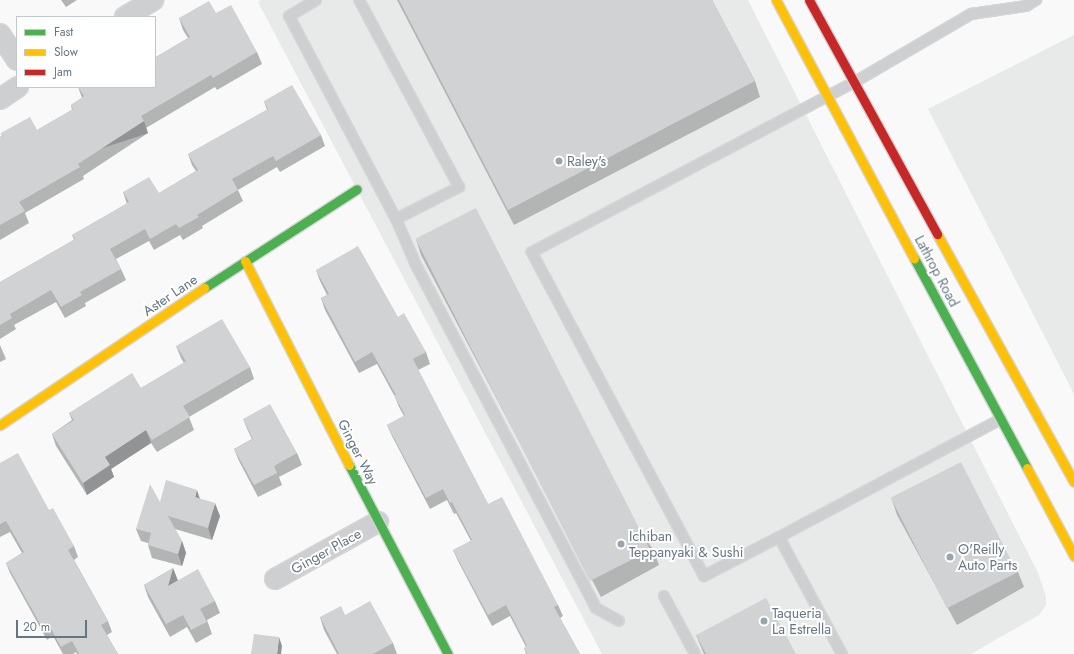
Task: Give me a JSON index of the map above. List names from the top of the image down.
{
  "streets": {
    "main road": ["Lathrop Road", "Aster Lane", "Ginger Way"],
    "street": ["Ginger Place"]
  },
  "crossings": [
    ["Aster Lane", "Ginger Way"],
    ["Ginger Way", "Ginger Place"]
  ],
  "places": [
    "Raley's",
    "Ichiban Teppanyaki & Sushi",
    "O'Reilly Auto Parts",
    "Taqueria La Estrella"
  ],
  "legend": ["Fast", "Slow", "Jam"],
  "scale_bar": "20 m"
}
